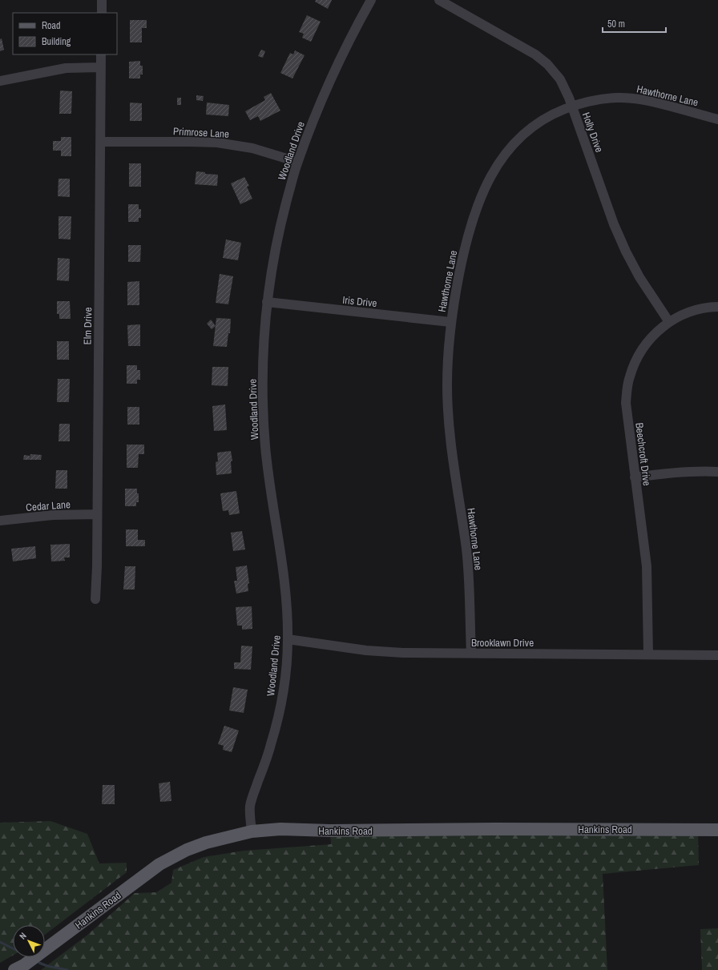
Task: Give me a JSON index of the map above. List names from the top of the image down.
{
  "streets": {
    "main road": ["Hankins Road"],
    "street": [
      "Hawthorne Lane",
      "Primrose Lane",
      "Holly Drive",
      "Woodland Drive",
      "Iris Drive",
      "Elm Drive",
      "Beechcroft Drive",
      "Cedar Lane",
      "Brooklawn Drive"
    ]
  },
  "crossings": [
    ["Hawthorne Lane", "Holly Drive"],
    ["Hawthorne Lane", "Iris Drive"],
    ["Hawthorne Lane", "Brooklawn Drive"],
    ["Primrose Lane", "Woodland Drive"],
    ["Primrose Lane", "Elm Drive"],
    ["Holly Drive", "Beechcroft Drive"],
    ["Woodland Drive", "Iris Drive"],
    ["Woodland Drive", "Brooklawn Drive"],
    ["Woodland Drive", "Hankins Road"],
    ["Elm Drive", "Cedar Lane"],
    ["Beechcroft Drive", "Brooklawn Drive"]
  ],
  "legend": ["Road", "Building"],
  "scale_bar": "50 m",
  "north": "top left"
}
